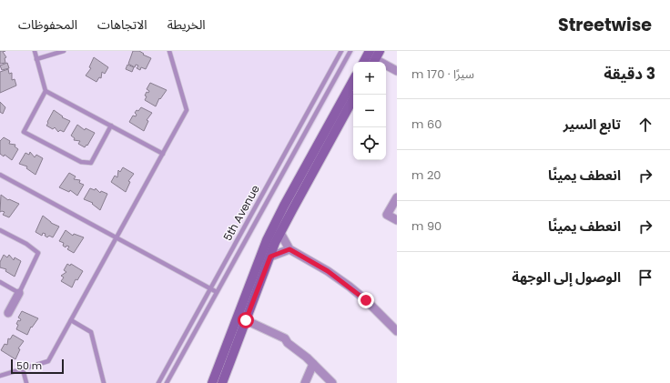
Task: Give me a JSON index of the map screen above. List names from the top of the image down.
{
  "streets": {
    "lane": ["5th Avenue"]
  },
  "scale_bar": "50 m",
  "page": {
    "header": "Streetwise",
    "nav": ["الخريطة", "الاتجاهات", "المحفوظات"],
    "heading": ["3 دقيقة", "سيرًا · 170 m"],
    "map_buttons": ["+", "−"],
    "list": [
      ["تابع السير", "60 m"],
      ["انعطف يمينًا", "20 m"],
      ["انعطف يمينًا", "90 m"],
      "الوصول إلى الوجهة"
    ],
    "scale": "50 m"
  }
}
